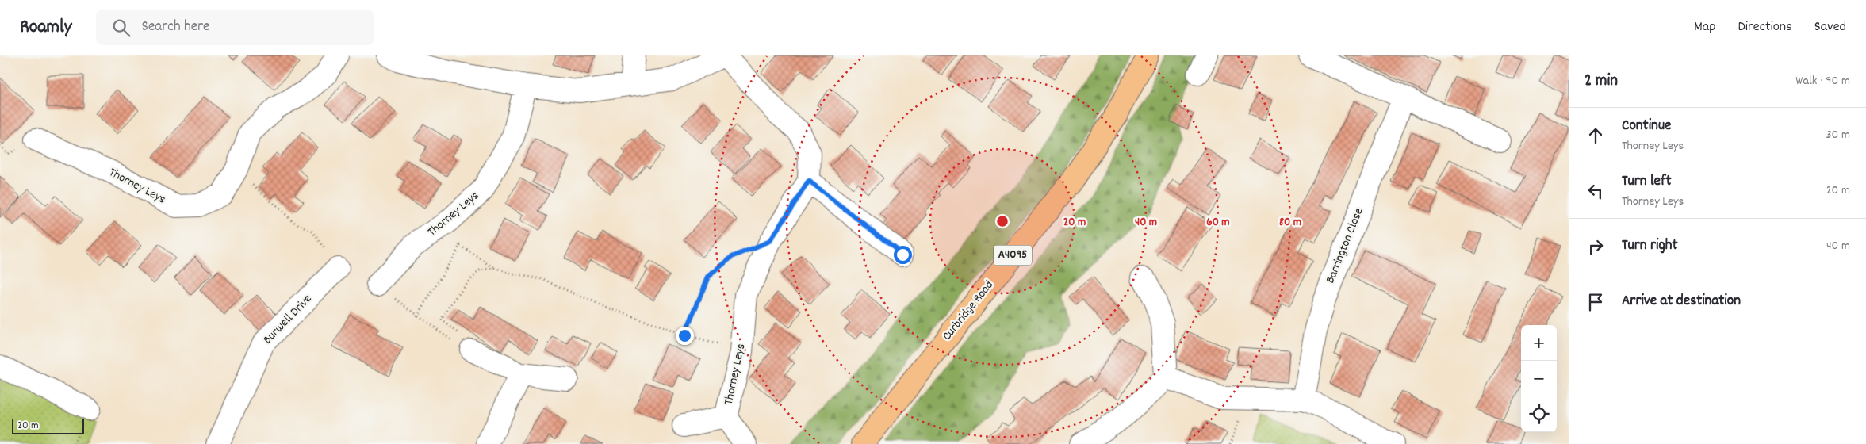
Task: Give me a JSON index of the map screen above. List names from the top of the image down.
{
  "streets": {
    "main road": ["A4095", "Curbridge Road"],
    "street": ["Thorney Leys", "Barrington Close", "Burwell Drive"]
  },
  "scale_bar": "20 m",
  "page": {
    "header": "Roamly",
    "search": "Search here",
    "nav": ["Map", "Directions", "Saved"],
    "heading": ["2 min", "Walk · 90 m"],
    "list": [
      ["Continue", "Thorney Leys", "30 m"],
      ["Turn left", "Thorney Leys", "20 m"],
      ["Turn right", "40 m"],
      "Arrive at destination"
    ],
    "map_buttons": ["+", "−"],
    "scale": "20 m"
  },
  "rings": [
    "20 m",
    "40 m",
    "60 m",
    "80 m"
  ]
}
